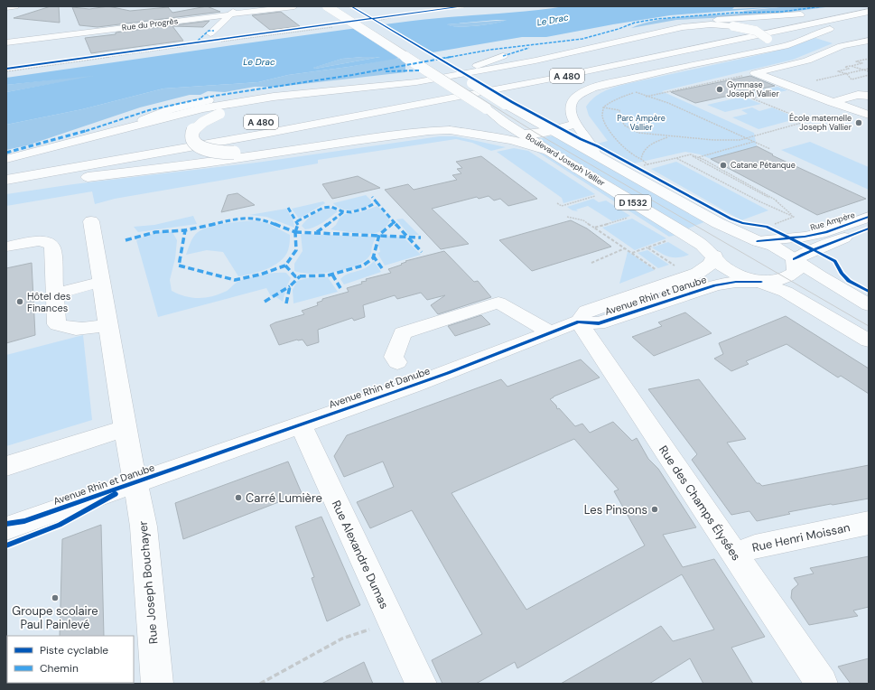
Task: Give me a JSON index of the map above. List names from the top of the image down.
{
  "streets": {
    "main road": [
      "Rue du Progrès",
      "A 480",
      "Boulevard Joseph Vallier",
      "D 1532",
      "Rue Ampère",
      "Avenue Rhin et Danube",
      "Rue des Champs Élysées",
      "Rue Henri Moissan",
      "Rue Alexandre Dumas",
      "Rue Joseph Bouchayer"
    ]
  },
  "crossings": [
    ["Boulevard Joseph Vallier", "D 1532"],
    ["Boulevard Joseph Vallier", "Rue Ampère"],
    ["Boulevard Joseph Vallier", "Avenue Rhin et Danube"],
    ["Rue Ampère", "Avenue Rhin et Danube"],
    ["Avenue Rhin et Danube", "Rue des Champs Élysées"],
    ["Avenue Rhin et Danube", "Rue Alexandre Dumas"],
    ["Avenue Rhin et Danube", "Rue Joseph Bouchayer"],
    ["Rue des Champs Élysées", "Rue Henri Moissan"]
  ],
  "water": ["Le Drac"],
  "parks": ["Parc Ampère Vallier"],
  "places": [
    "Gymnase Joseph Vallier",
    "École maternelle Joseph Vallier",
    "Catane Pétanque",
    "Hôtel des Finances",
    "Carré Lumière",
    "Les Pinsons",
    "Groupe scolaire Paul Painlevé"
  ],
  "legend": ["Piste cyclable", "Chemin"]
}
